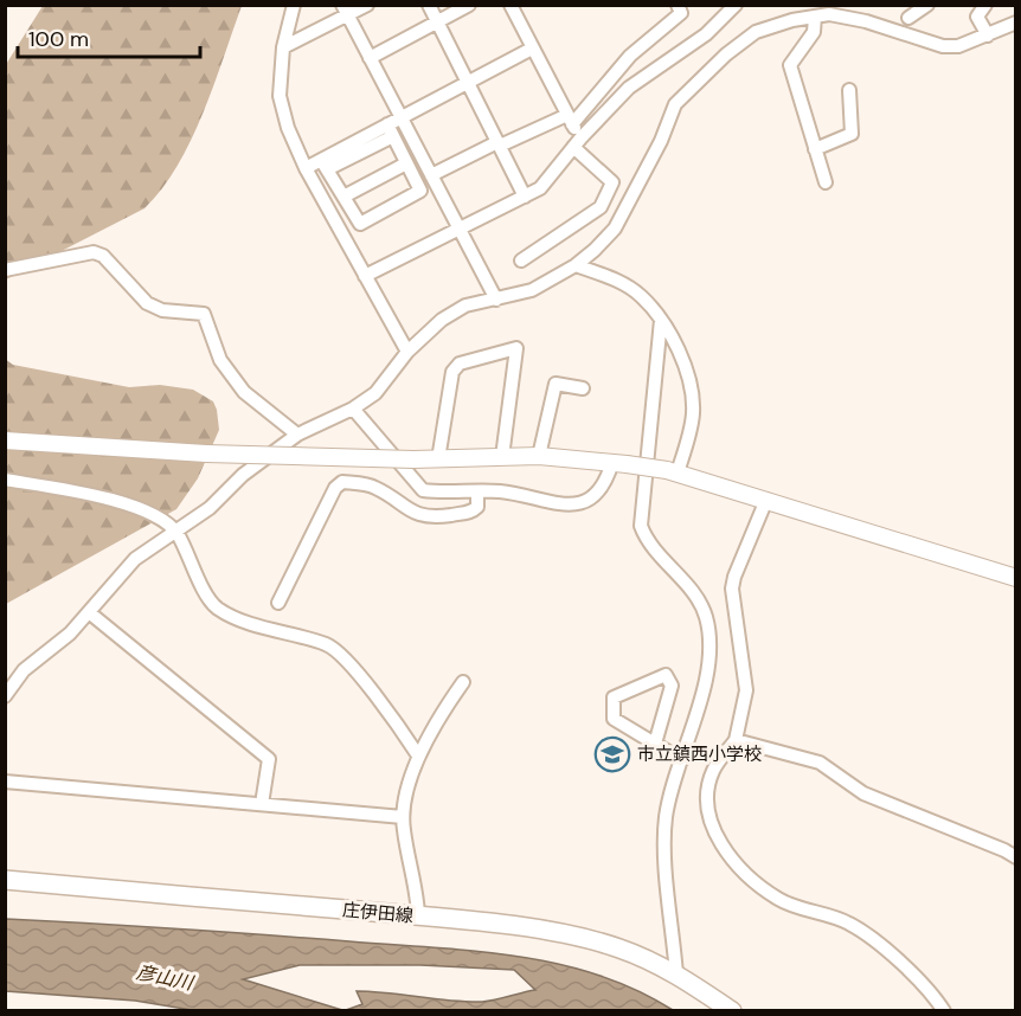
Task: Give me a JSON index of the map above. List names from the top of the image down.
{
  "streets": {
    "main road": ["庄伊田線"]
  },
  "water": ["彦山川"],
  "places": {
    "school or university": ["市立鎮西小学校"]
  },
  "scale_bar": "100 m"
}
